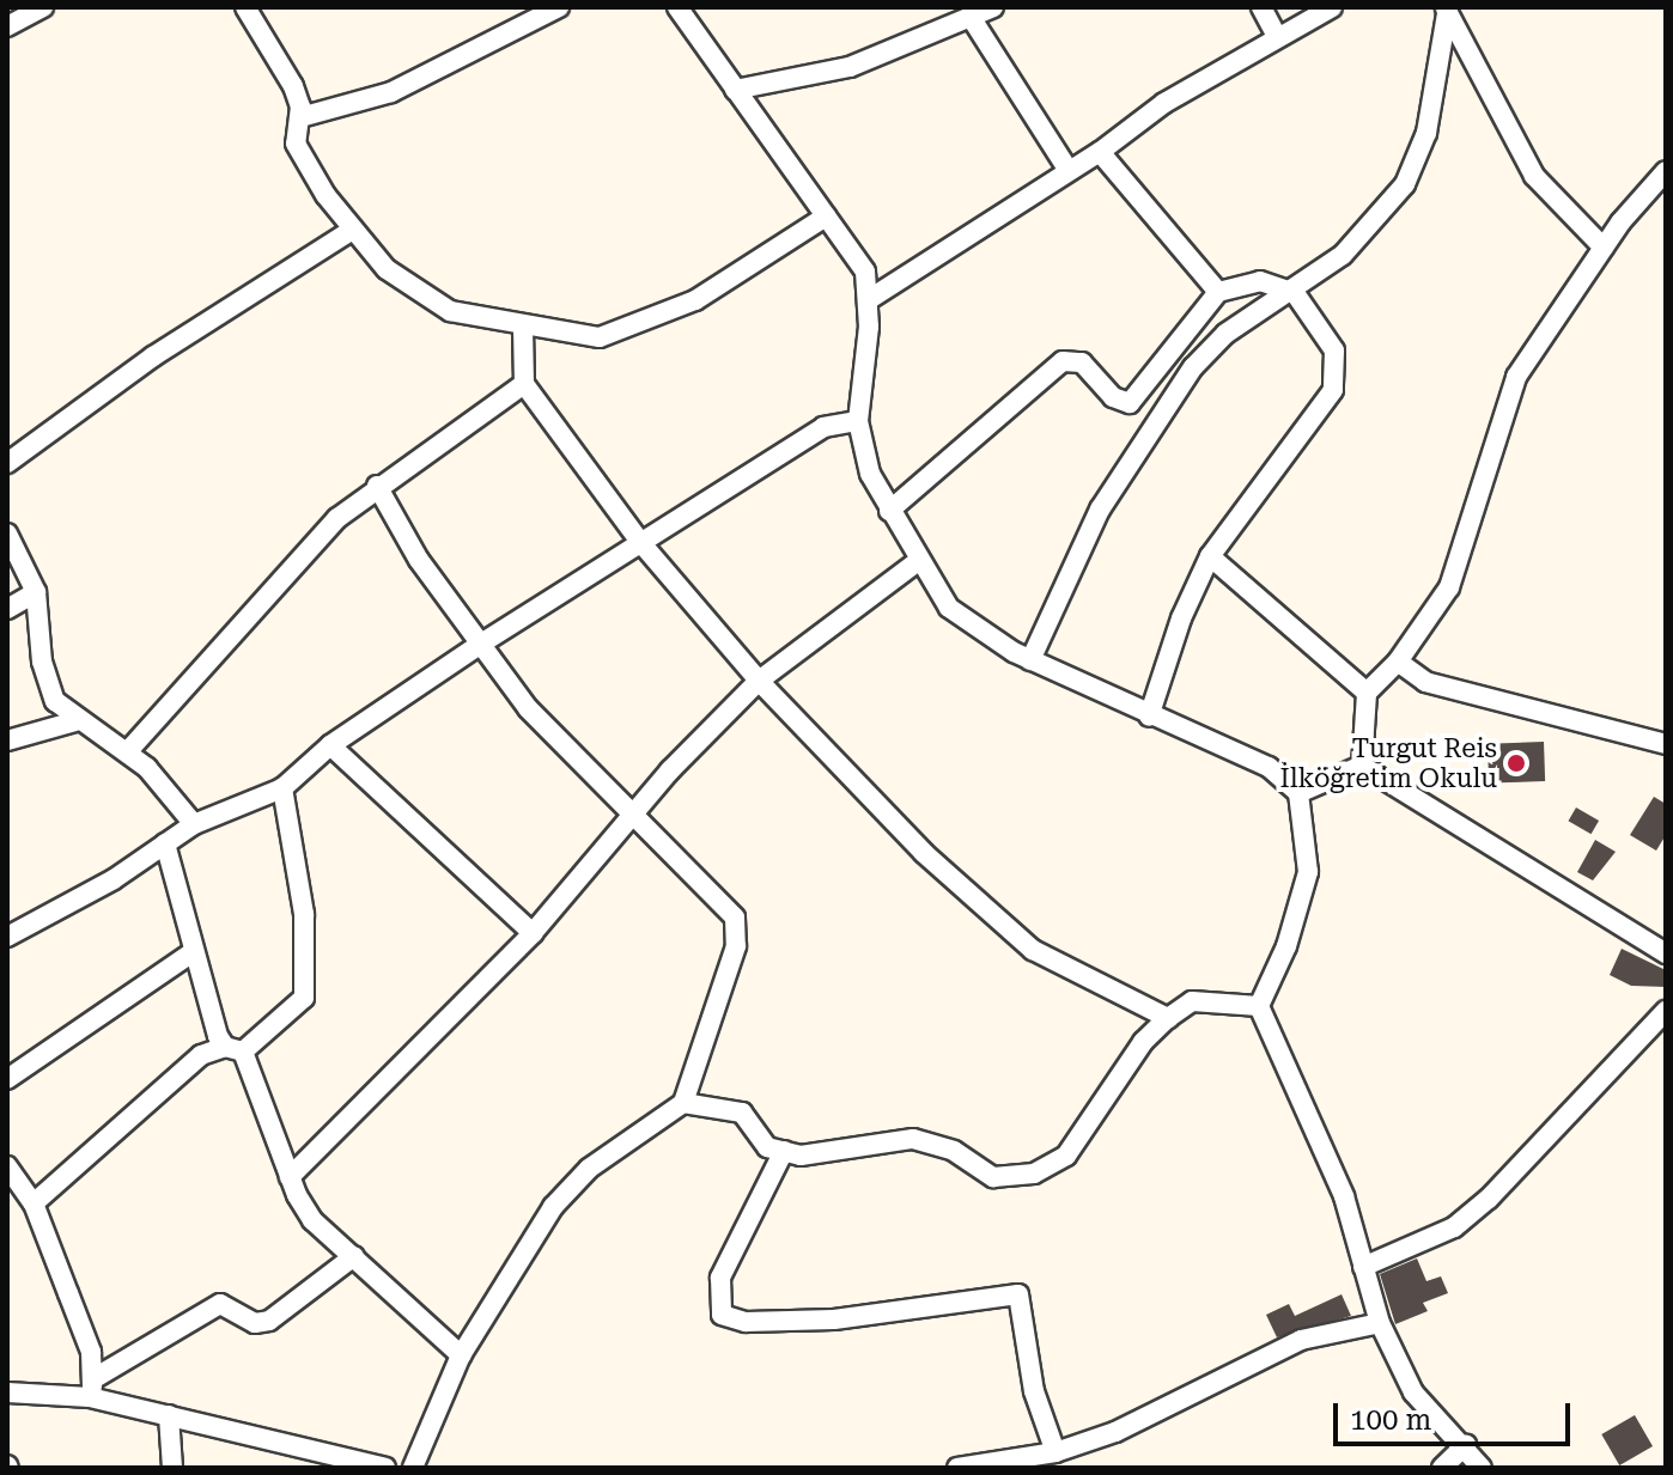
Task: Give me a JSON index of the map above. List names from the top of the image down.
{
  "places": ["Turgut Reis İlköğretim Okulu"],
  "scale_bar": "100 m"
}
